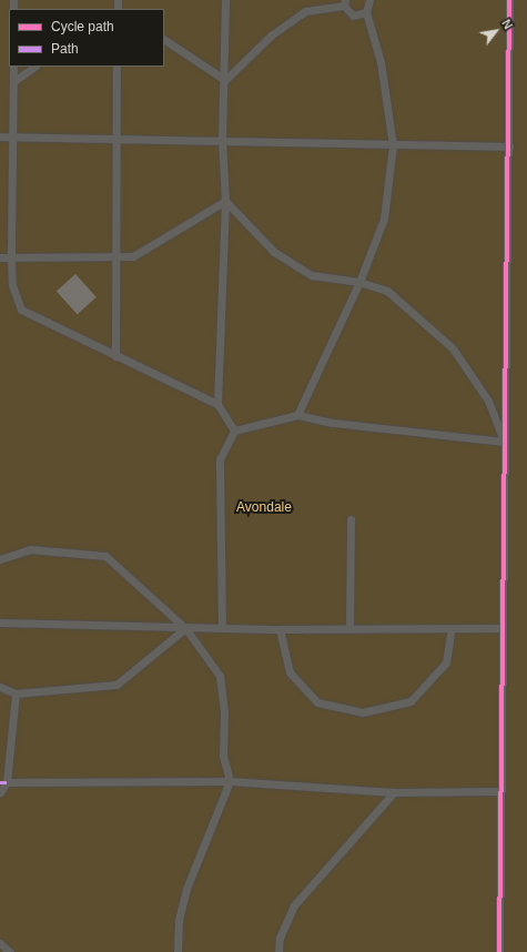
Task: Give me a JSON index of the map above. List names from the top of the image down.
{
  "parks": ["Avondale"],
  "legend": ["Cycle path", "Path"],
  "north": "top right"
}
